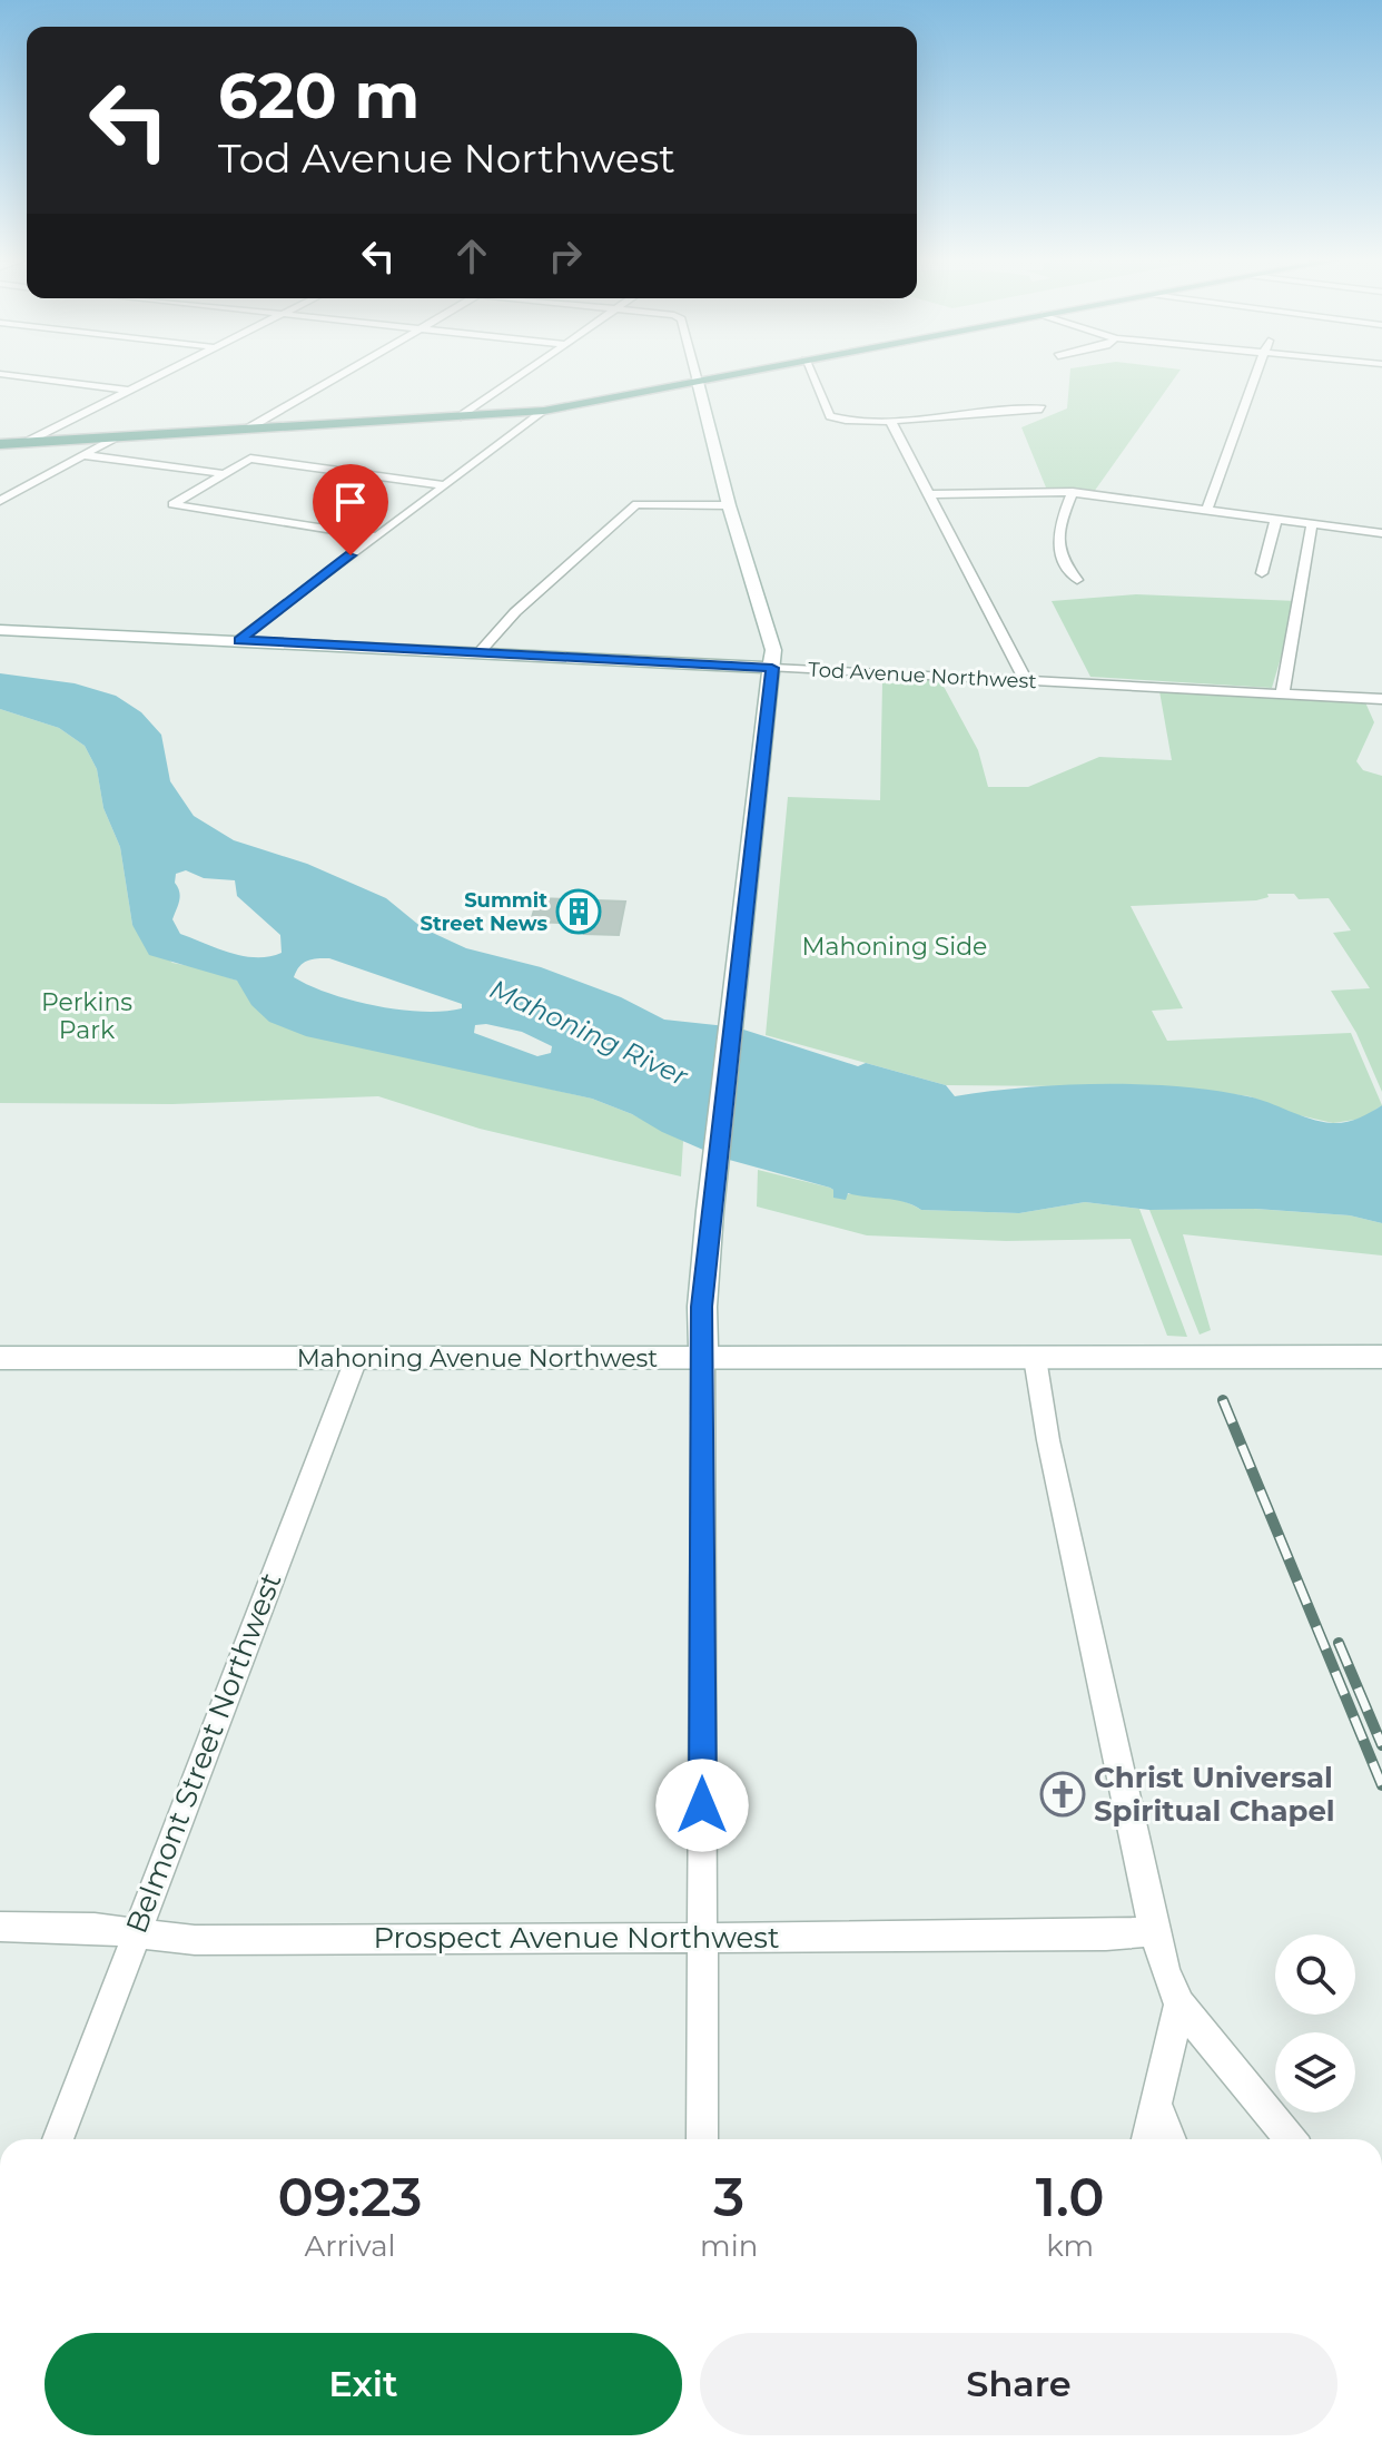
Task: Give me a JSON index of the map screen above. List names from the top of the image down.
{
  "streets": {
    "main road": ["Tod Avenue Northwest", "Mahoning Avenue Northwest"],
    "street": ["Belmont Street Northwest", "Prospect Avenue Northwest"]
  },
  "crossings": [
    ["Mahoning Avenue Northwest", "Belmont Street Northwest"],
    ["Belmont Street Northwest", "Prospect Avenue Northwest"]
  ],
  "water": ["Mahoning River"],
  "parks": ["Mahoning Side", "Perkins Park"],
  "places": {
    "building": ["Summit Street News"],
    "church": ["Christ Universal Spiritual Chapel"]
  },
  "page": {
    "turn": ["620 m", "Tod Avenue Northwest"],
    "eta": [
      "09:23",
      "Arrival",
      "3",
      "min",
      "1.0",
      "km"
    ],
    "buttons": ["Exit", "Share"]
  }
}
